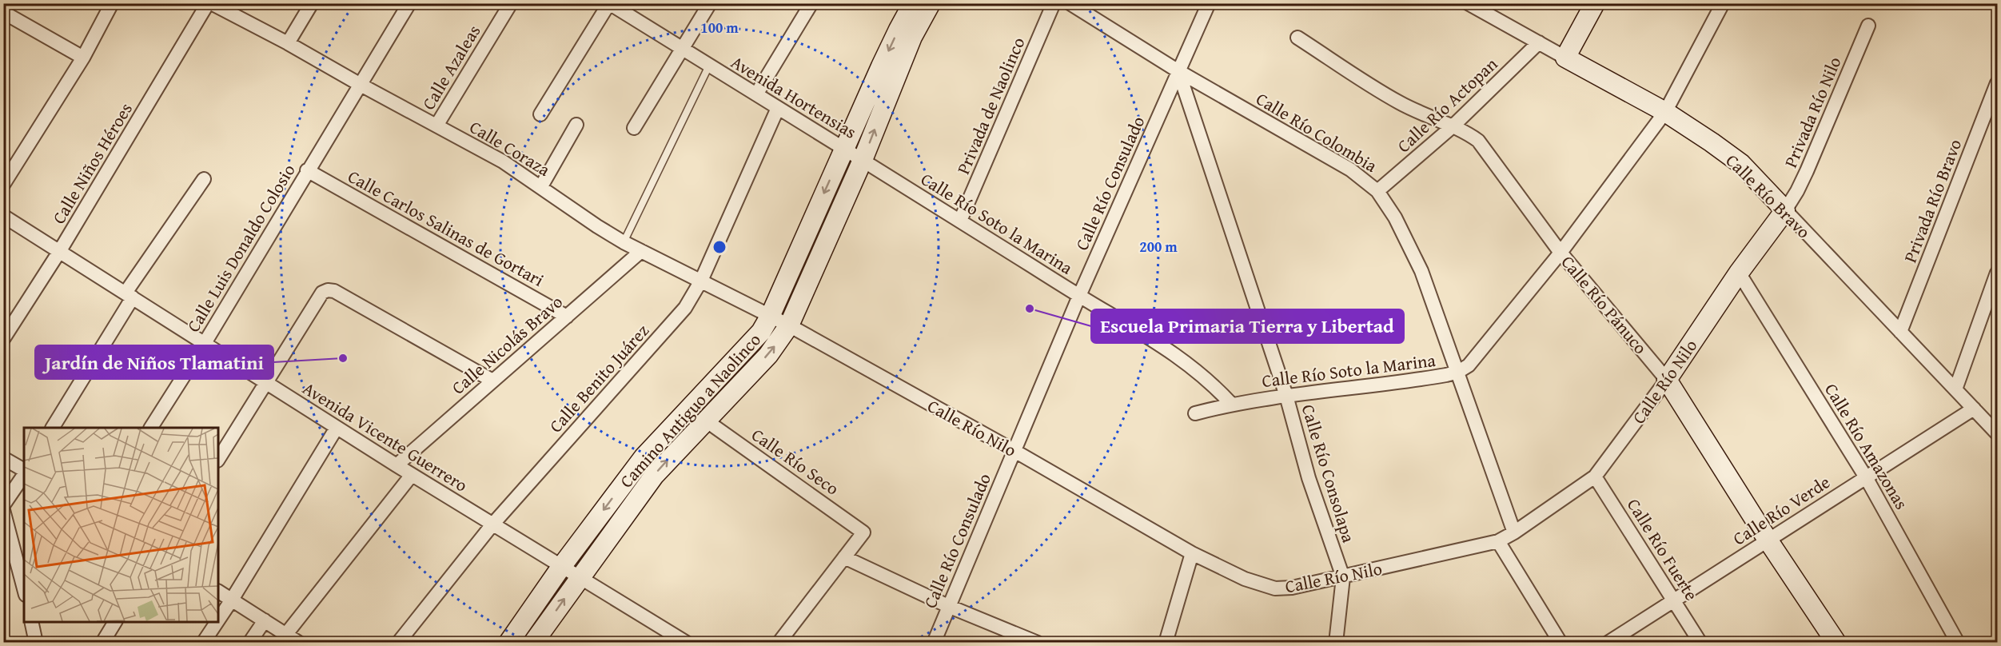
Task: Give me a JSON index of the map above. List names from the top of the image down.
{
  "streets": {
    "main road": [
      "Calle Río Bravo",
      "Calle Río Pánuco",
      "Calle Río Nilo",
      "Camino Antiguo a Naolinco"
    ],
    "street": [
      "Calle Azaleas",
      "Avenida Hortensias",
      "Calle Río Actopan",
      "Privada de Naolinco",
      "Privada Río Nilo",
      "Calle Río Colombia",
      "Calle Coraza",
      "Calle Niños Héroes",
      "Calle Río Consulado",
      "Privada Río Bravo",
      "Calle Río Soto la Marina",
      "Calle Carlos Salinas de Gortari",
      "Calle Luis Donaldo Colosio",
      "Calle Nicolás Bravo",
      "Calle Benito Juárez",
      "Avenida Vicente Guerrero",
      "Calle Río Amazonas",
      "Calle Río Seco",
      "Calle Río Consolapa",
      "Calle Río Verde",
      "Calle Río Fuerte"
    ]
  },
  "crossings": [
    ["Calle Azaleas", "Calle Coraza"],
    ["Avenida Hortensias", "Calle Río Soto la Marina"],
    ["Avenida Hortensias", "Calle Benito Juárez"],
    ["Avenida Hortensias", "Camino Antiguo a Naolinco"],
    ["Calle Río Actopan", "Calle Río Colombia"],
    ["Calle Río Actopan", "Calle Río Bravo"],
    ["Calle Río Actopan", "Calle Río Pánuco"],
    ["Privada de Naolinco", "Calle Río Soto la Marina"],
    ["Privada Río Nilo", "Calle Río Bravo"],
    ["Privada Río Nilo", "Calle Río Nilo"],
    ["Calle Río Colombia", "Calle Río Consulado"],
    ["Calle Río Colombia", "Calle Río Soto la Marina"],
    ["Calle Río Colombia", "Calle Río Nilo"],
    ["Calle Río Colombia", "Calle Río Consolapa"],
    ["Calle Coraza", "Calle Niños Héroes"],
    ["Calle Coraza", "Calle Luis Donaldo Colosio"],
    ["Calle Coraza", "Calle Nicolás Bravo"],
    ["Calle Coraza", "Calle Benito Juárez"],
    ["Calle Coraza", "Calle Río Nilo"],
    ["Calle Coraza", "Camino Antiguo a Naolinco"],
    ["Calle Niños Héroes", "Avenida Vicente Guerrero"],
    ["Calle Río Consulado", "Calle Río Soto la Marina"],
    ["Calle Río Consulado", "Calle Río Nilo"],
    ["Calle Río Consulado", "Calle Río Consolapa"],
    ["Calle Río Bravo", "Privada Río Bravo"],
    ["Calle Río Bravo", "Calle Río Soto la Marina"],
    ["Calle Río Bravo", "Calle Río Nilo"],
    ["Calle Río Bravo", "Calle Río Verde"],
    ["Calle Río Soto la Marina", "Calle Río Pánuco"],
    ["Calle Río Soto la Marina", "Camino Antiguo a Naolinco"],
    ["Calle Río Soto la Marina", "Calle Río Consolapa"],
    ["Calle Carlos Salinas de Gortari", "Calle Luis Donaldo Colosio"],
    ["Calle Carlos Salinas de Gortari", "Calle Nicolás Bravo"],
    ["Calle Luis Donaldo Colosio", "Avenida Vicente Guerrero"],
    ["Calle Río Pánuco", "Calle Río Nilo"],
    ["Calle Río Pánuco", "Calle Río Verde"],
    ["Calle Nicolás Bravo", "Avenida Vicente Guerrero"],
    ["Calle Benito Juárez", "Avenida Vicente Guerrero"],
    ["Calle Río Nilo", "Camino Antiguo a Naolinco"],
    ["Calle Río Nilo", "Calle Río Amazonas"],
    ["Calle Río Nilo", "Calle Río Consolapa"],
    ["Calle Río Nilo", "Calle Río Fuerte"],
    ["Camino Antiguo a Naolinco", "Avenida Vicente Guerrero"],
    ["Camino Antiguo a Naolinco", "Calle Río Seco"],
    ["Calle Río Amazonas", "Calle Río Verde"],
    ["Calle Río Verde", "Calle Río Fuerte"]
  ],
  "places": ["Escuela Primaria Tierra y Libertad", "Jardín de Niños Tlamatini"],
  "rings": ["100 m", "200 m"]
}
